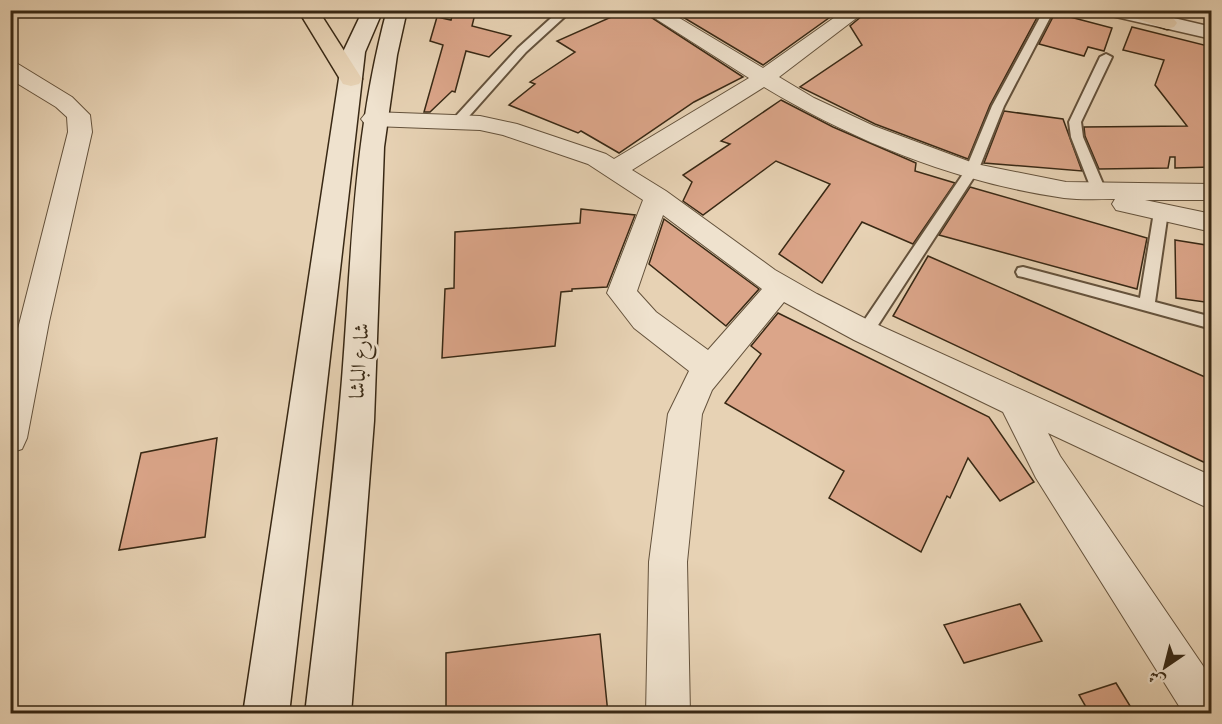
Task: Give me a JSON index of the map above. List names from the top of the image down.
{
  "streets": {
    "main road": ["شارع الباشا"]
  },
  "north": "bottom left"
}
